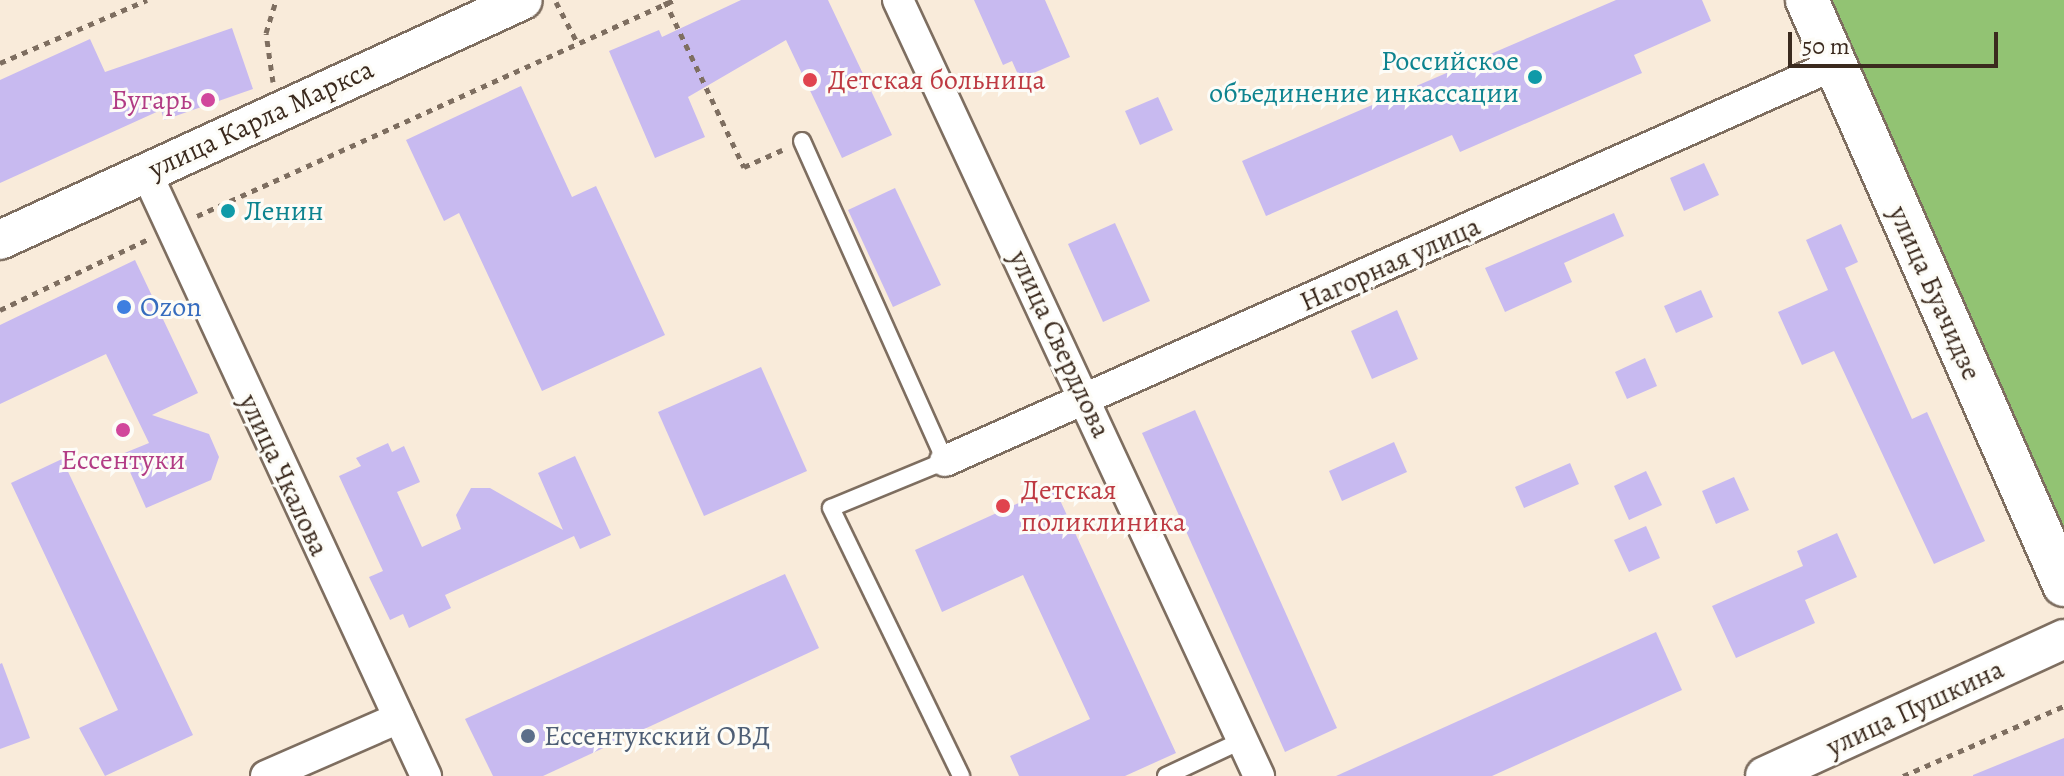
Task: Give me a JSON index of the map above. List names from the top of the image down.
{
  "streets": {
    "main road": ["улица Буачидзе"],
    "street": [
      "улица Карла Маркса",
      "Нагорная улица",
      "улица Свердлова",
      "улица Чкалова",
      "улица Пушкина"
    ]
  },
  "crossings": [
    ["улица Карла Маркса", "улица Чкалова"],
    ["Нагорная улица", "улица Буачидзе"],
    ["Нагорная улица", "улица Свердлова"]
  ],
  "places": [
    "Российское объединение инкассации",
    "Детская больница",
    "Бугарь",
    "Ленин",
    "Ozon",
    "Ессентуки",
    "Детская поликлиника",
    "Ессентукский ОВД"
  ],
  "scale_bar": "50 m"
}
